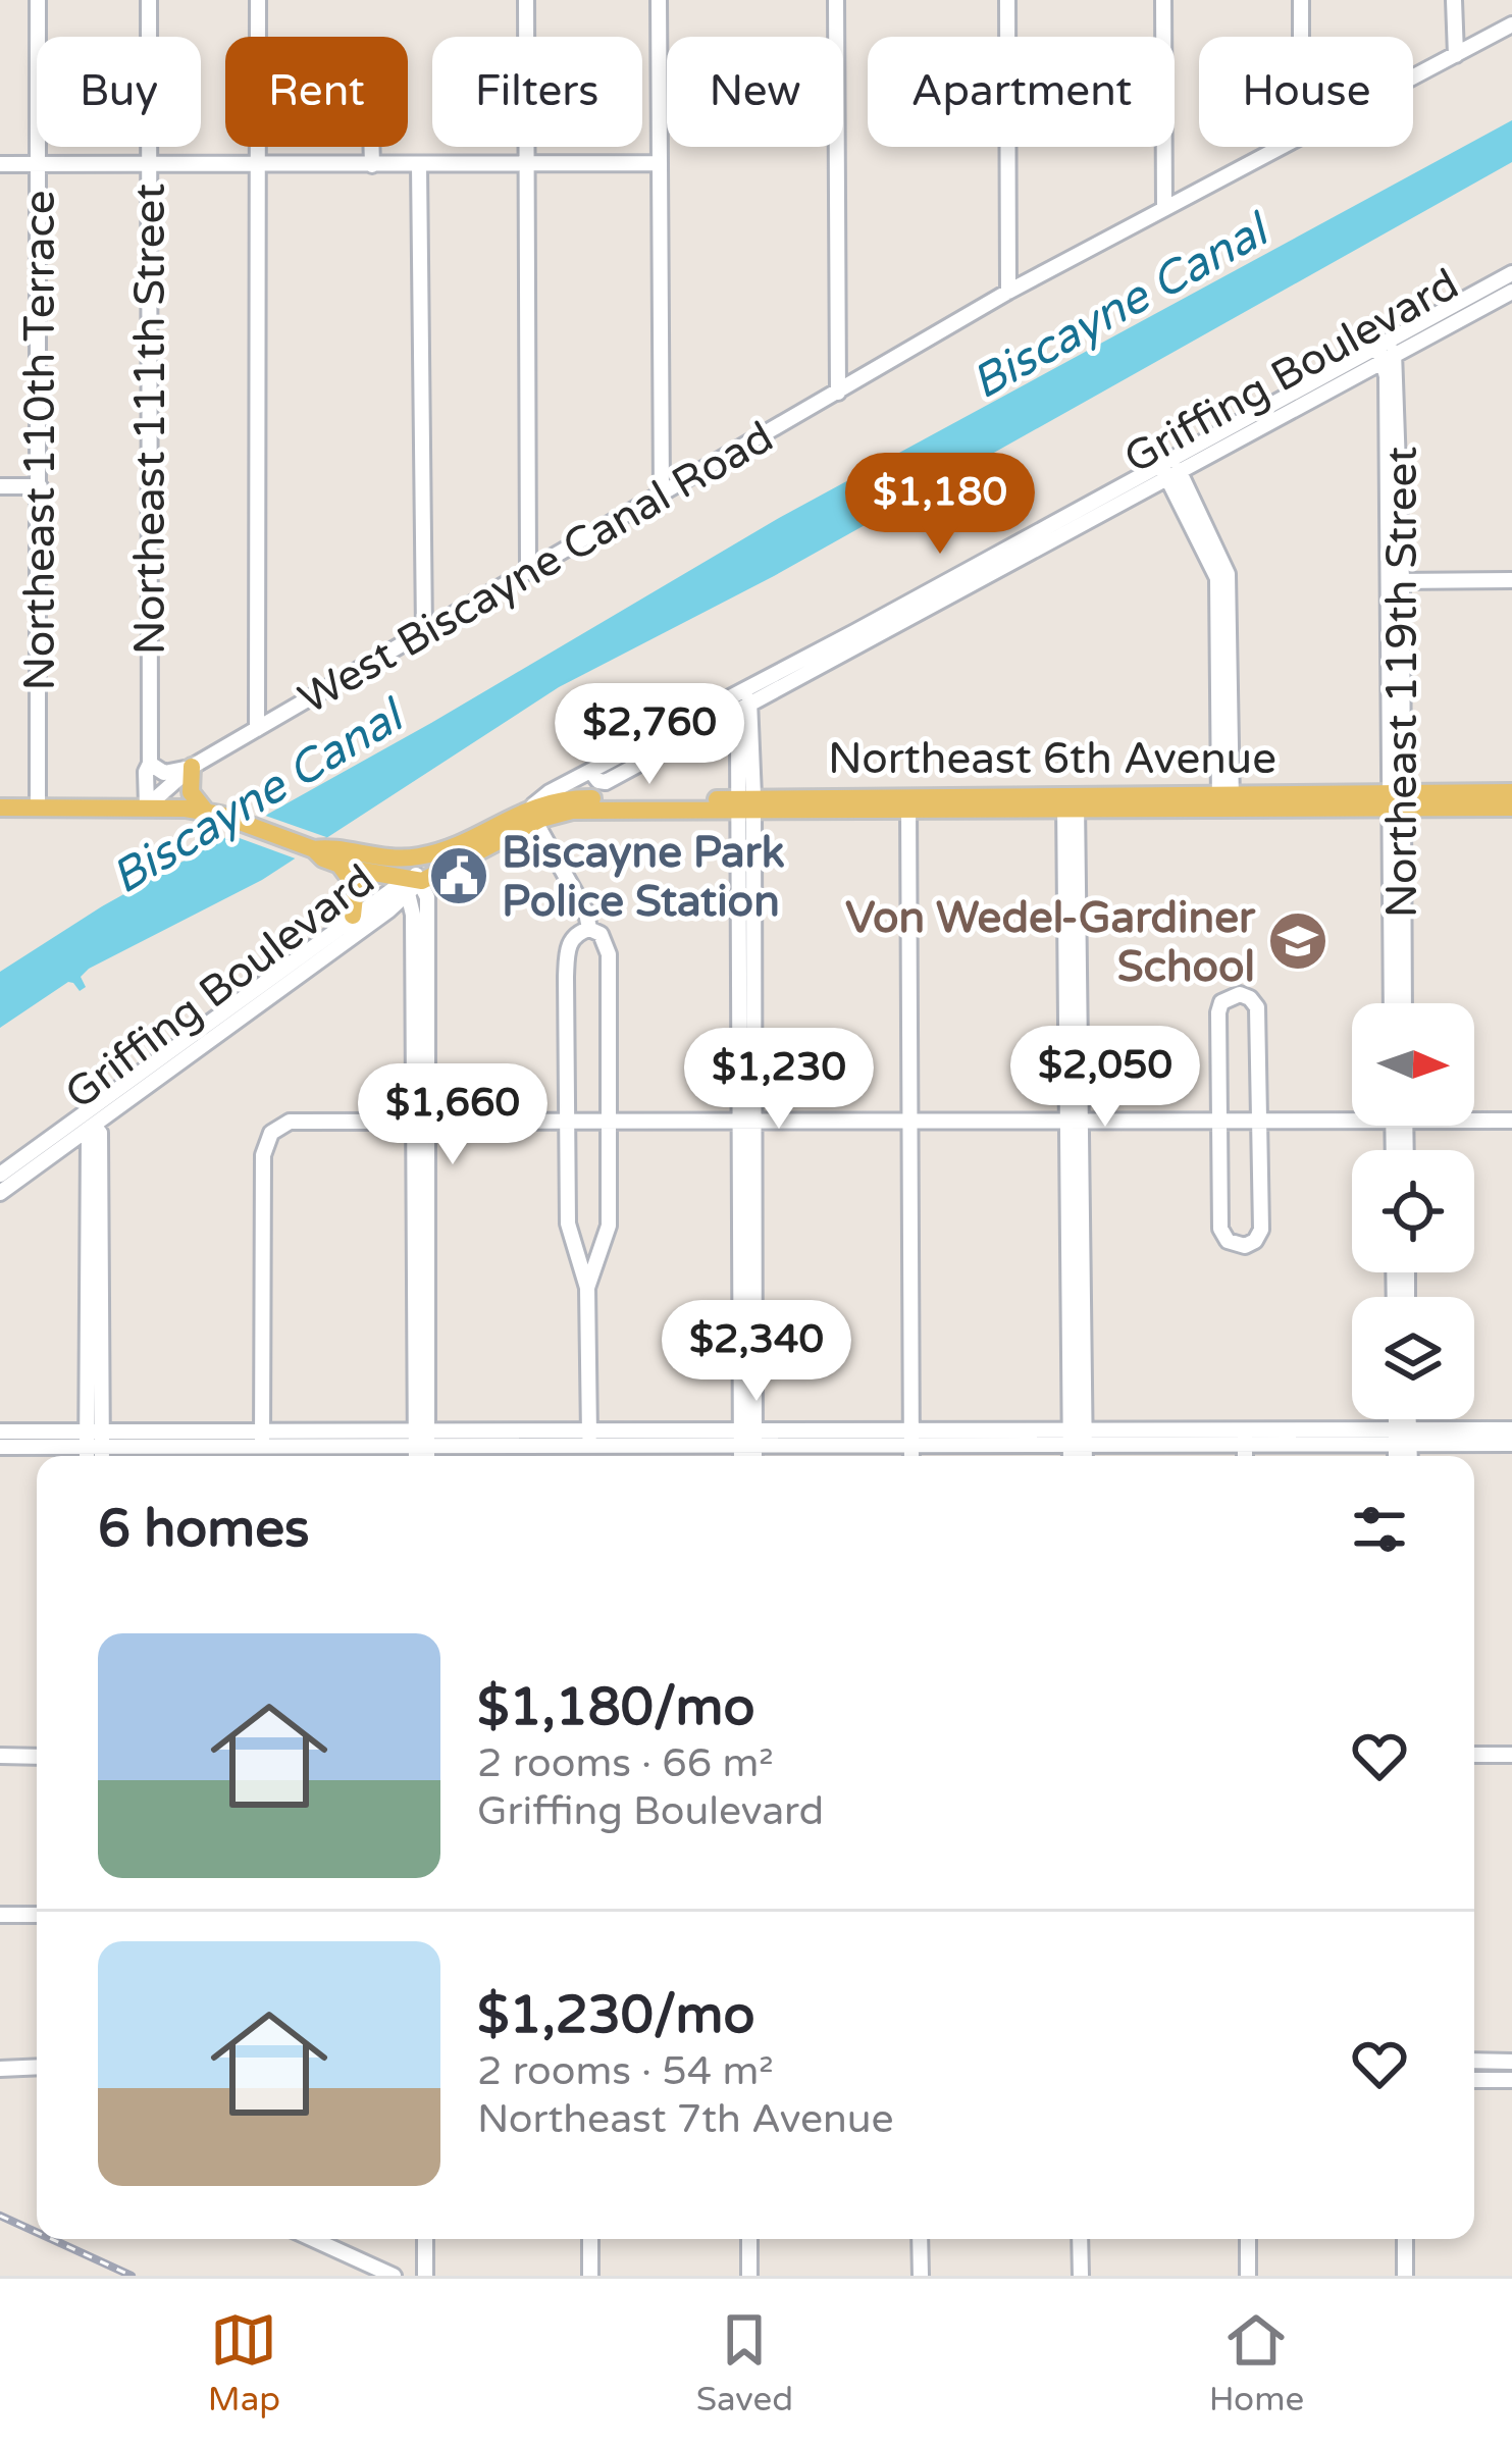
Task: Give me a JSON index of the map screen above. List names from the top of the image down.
{
  "streets": {
    "main road": ["Griffing Boulevard", "Northeast 6th Avenue"],
    "street": [
      "Northeast 111th Street",
      "Northeast 110th Terrace",
      "West Biscayne Canal Road",
      "Northeast 119th Street"
    ]
  },
  "crossings": [
    ["Griffing Boulevard", "Northeast 119th Street"],
    ["Griffing Boulevard", "Northeast 6th Avenue"],
    ["Northeast 111th Street", "West Biscayne Canal Road"],
    ["Northeast 111th Street", "Northeast 6th Avenue"],
    ["Northeast 110th Terrace", "Northeast 6th Avenue"],
    ["West Biscayne Canal Road", "Northeast 6th Avenue"],
    ["Northeast 119th Street", "Northeast 6th Avenue"]
  ],
  "water": ["Biscayne Canal"],
  "places": {
    "public building": ["Biscayne Park Police Station"],
    "school or university": ["Von Wedel-Gardiner School"]
  },
  "north": "right",
  "page": {
    "chip": [
      "Buy",
      "Rent",
      "Filters",
      "New",
      "Apartment",
      "House"
    ],
    "price": [
      "$1,180",
      "$2,760",
      "$2,050",
      "$1,230",
      "$1,660",
      "$2,340"
    ],
    "heading": "6 homes",
    "list": [
      {
        "name": "$1,180/mo",
        "note": "2 rooms · 66 m² · Griffing Boulevard"
      },
      {
        "name": "$1,230/mo",
        "note": "2 rooms · 54 m² · Northeast 7th Avenue"
      }
    ],
    "tabs": ["Map", "Saved", "Home"]
  }
}
